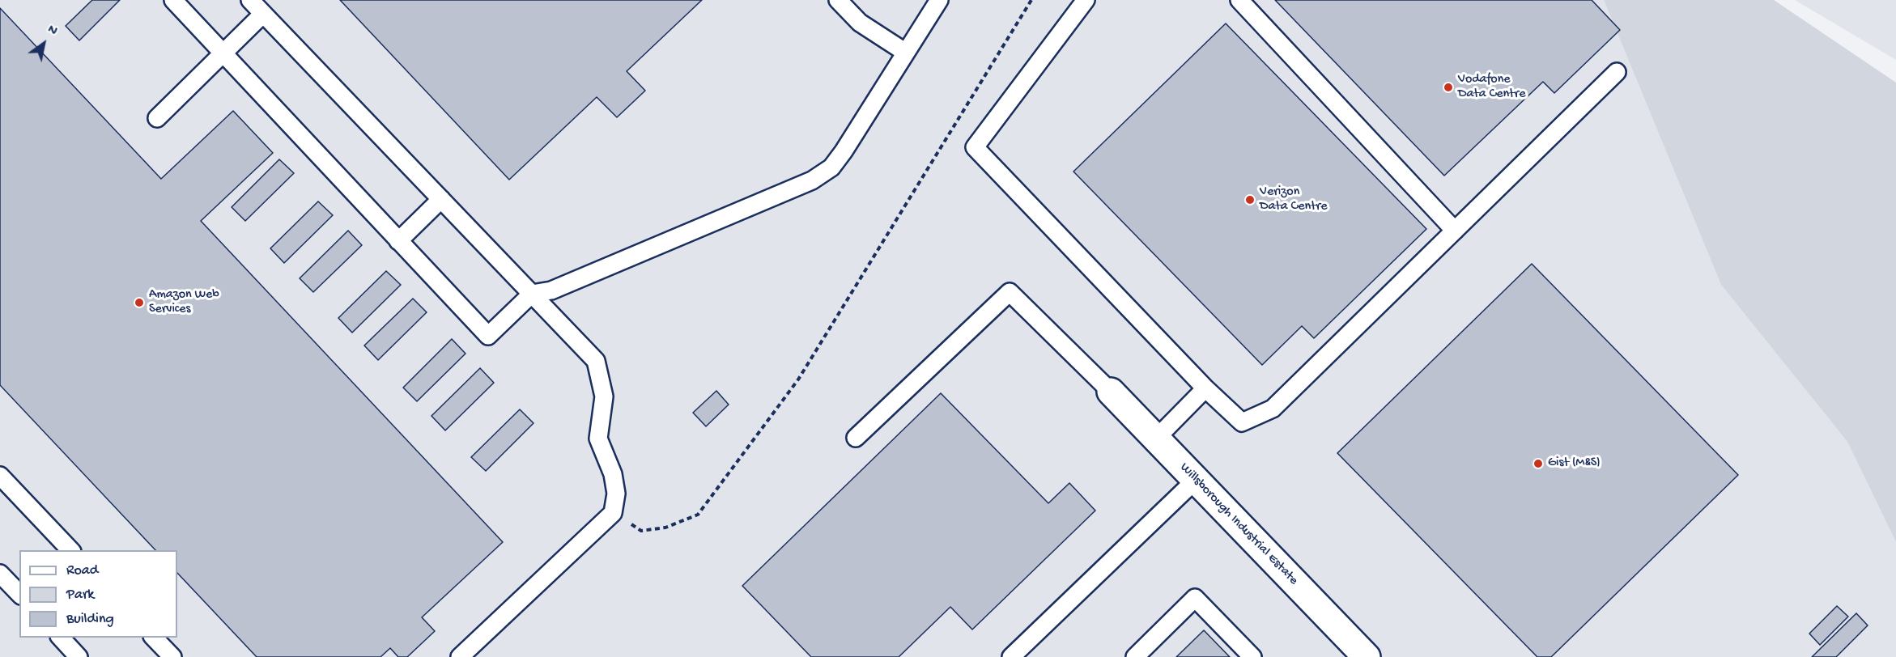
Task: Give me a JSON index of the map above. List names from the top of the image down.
{
  "streets": {
    "street": ["Willsborough Industrial Estate"]
  },
  "places": [
    "Vodafone Data Centre",
    "Verizon Data Centre",
    "Amazon Web Services",
    "Gist (M&S)"
  ],
  "legend": ["Road", "Park", "Building"],
  "north": "top right"
}
